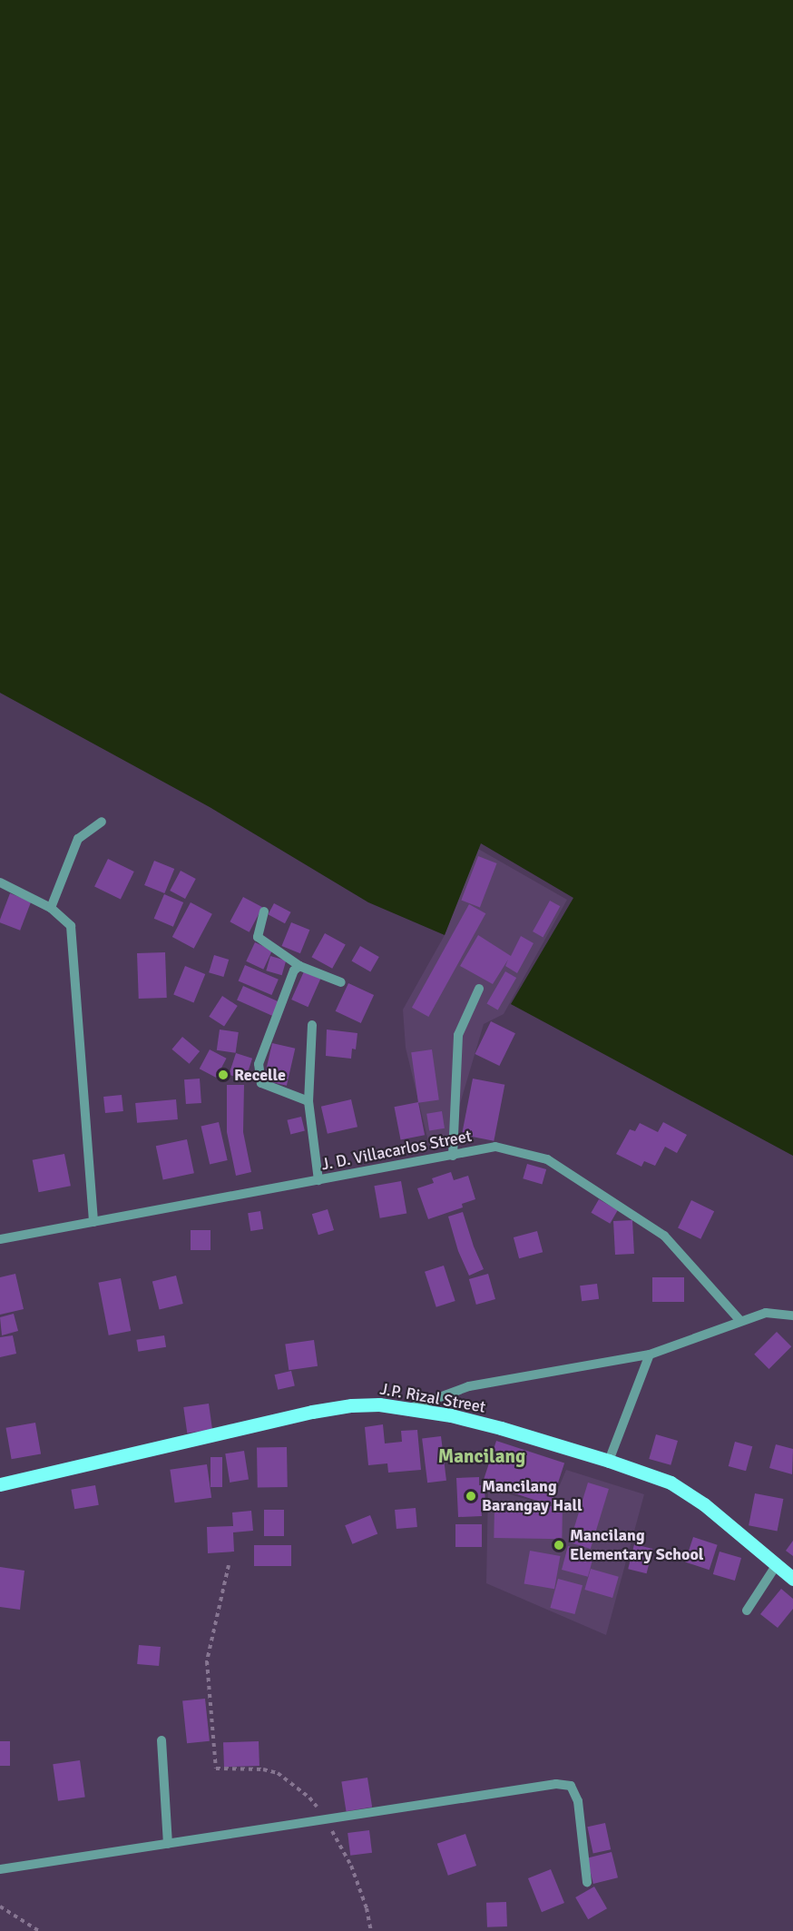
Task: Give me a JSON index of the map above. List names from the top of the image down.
{
  "streets": {
    "main road": ["J.P. Rizal Street"],
    "street": ["J. D. Villacarlos Street"]
  },
  "districts": ["Mancilang"],
  "places": ["Recelle", "Mancilang Barangay Hall", "Mancilang Elementary School"]
}
